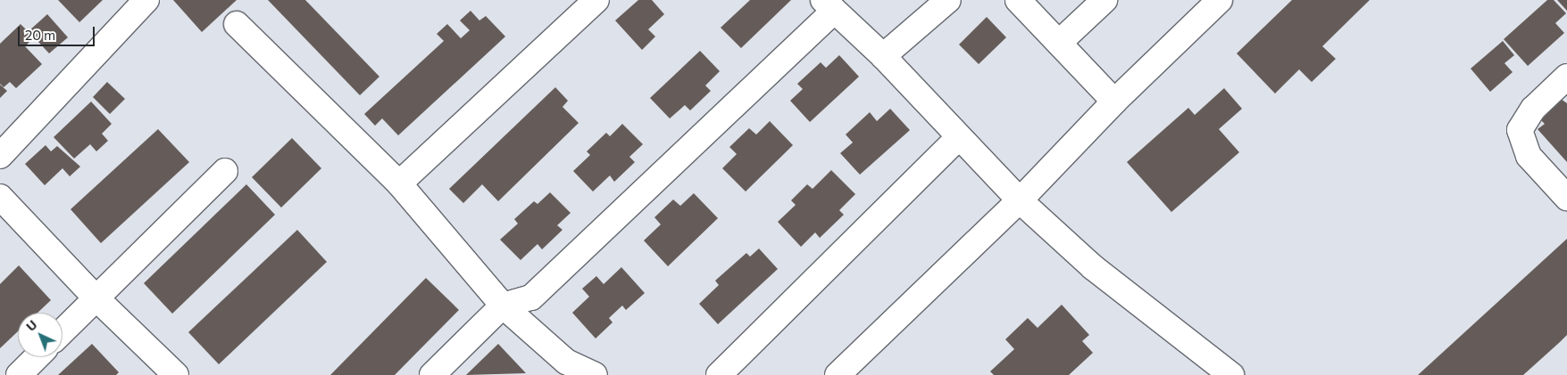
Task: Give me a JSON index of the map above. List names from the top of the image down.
{
  "scale_bar": "20 m",
  "north": "top left"
}
